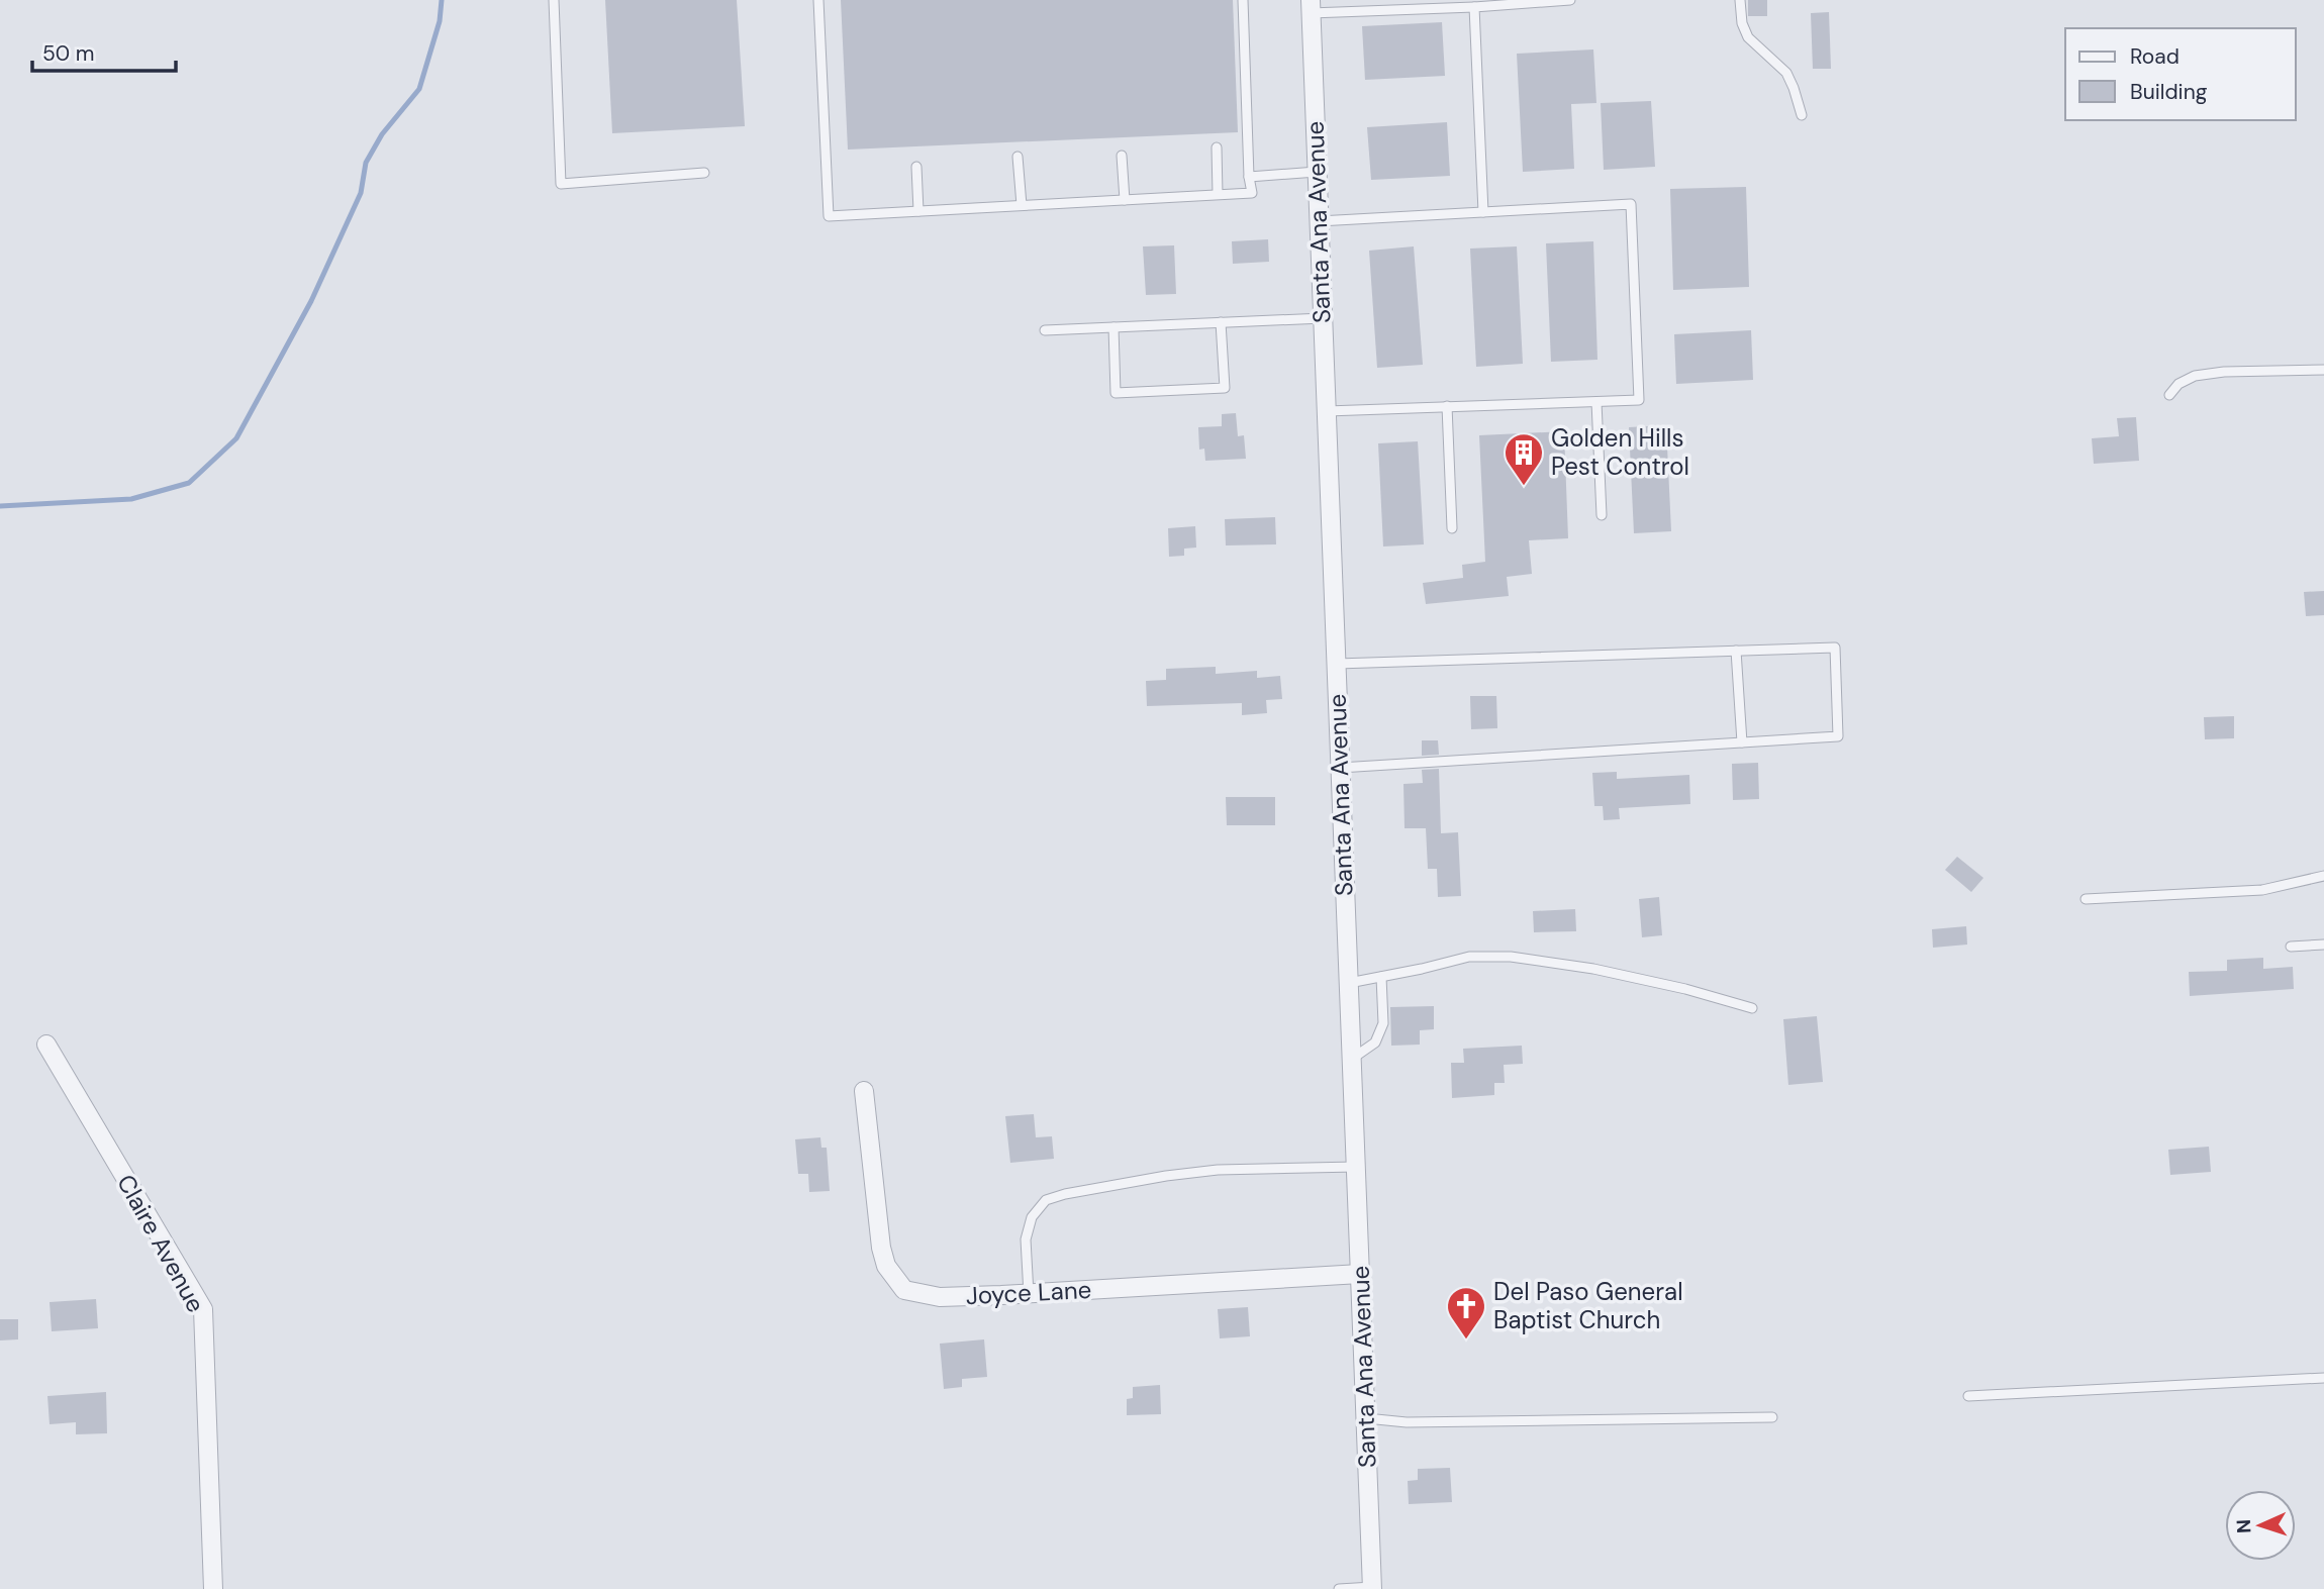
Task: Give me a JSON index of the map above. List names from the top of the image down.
{
  "streets": {
    "street": ["Santa Ana Avenue", "Claire Avenue", "Joyce Lane"]
  },
  "crossings": [
    ["Santa Ana Avenue", "Joyce Lane"]
  ],
  "places": {
    "building": ["Golden Hills Pest Control"],
    "church": ["Del Paso General Baptist Church"]
  },
  "legend": ["Road", "Building"],
  "scale_bar": "50 m",
  "north": "left"
}
